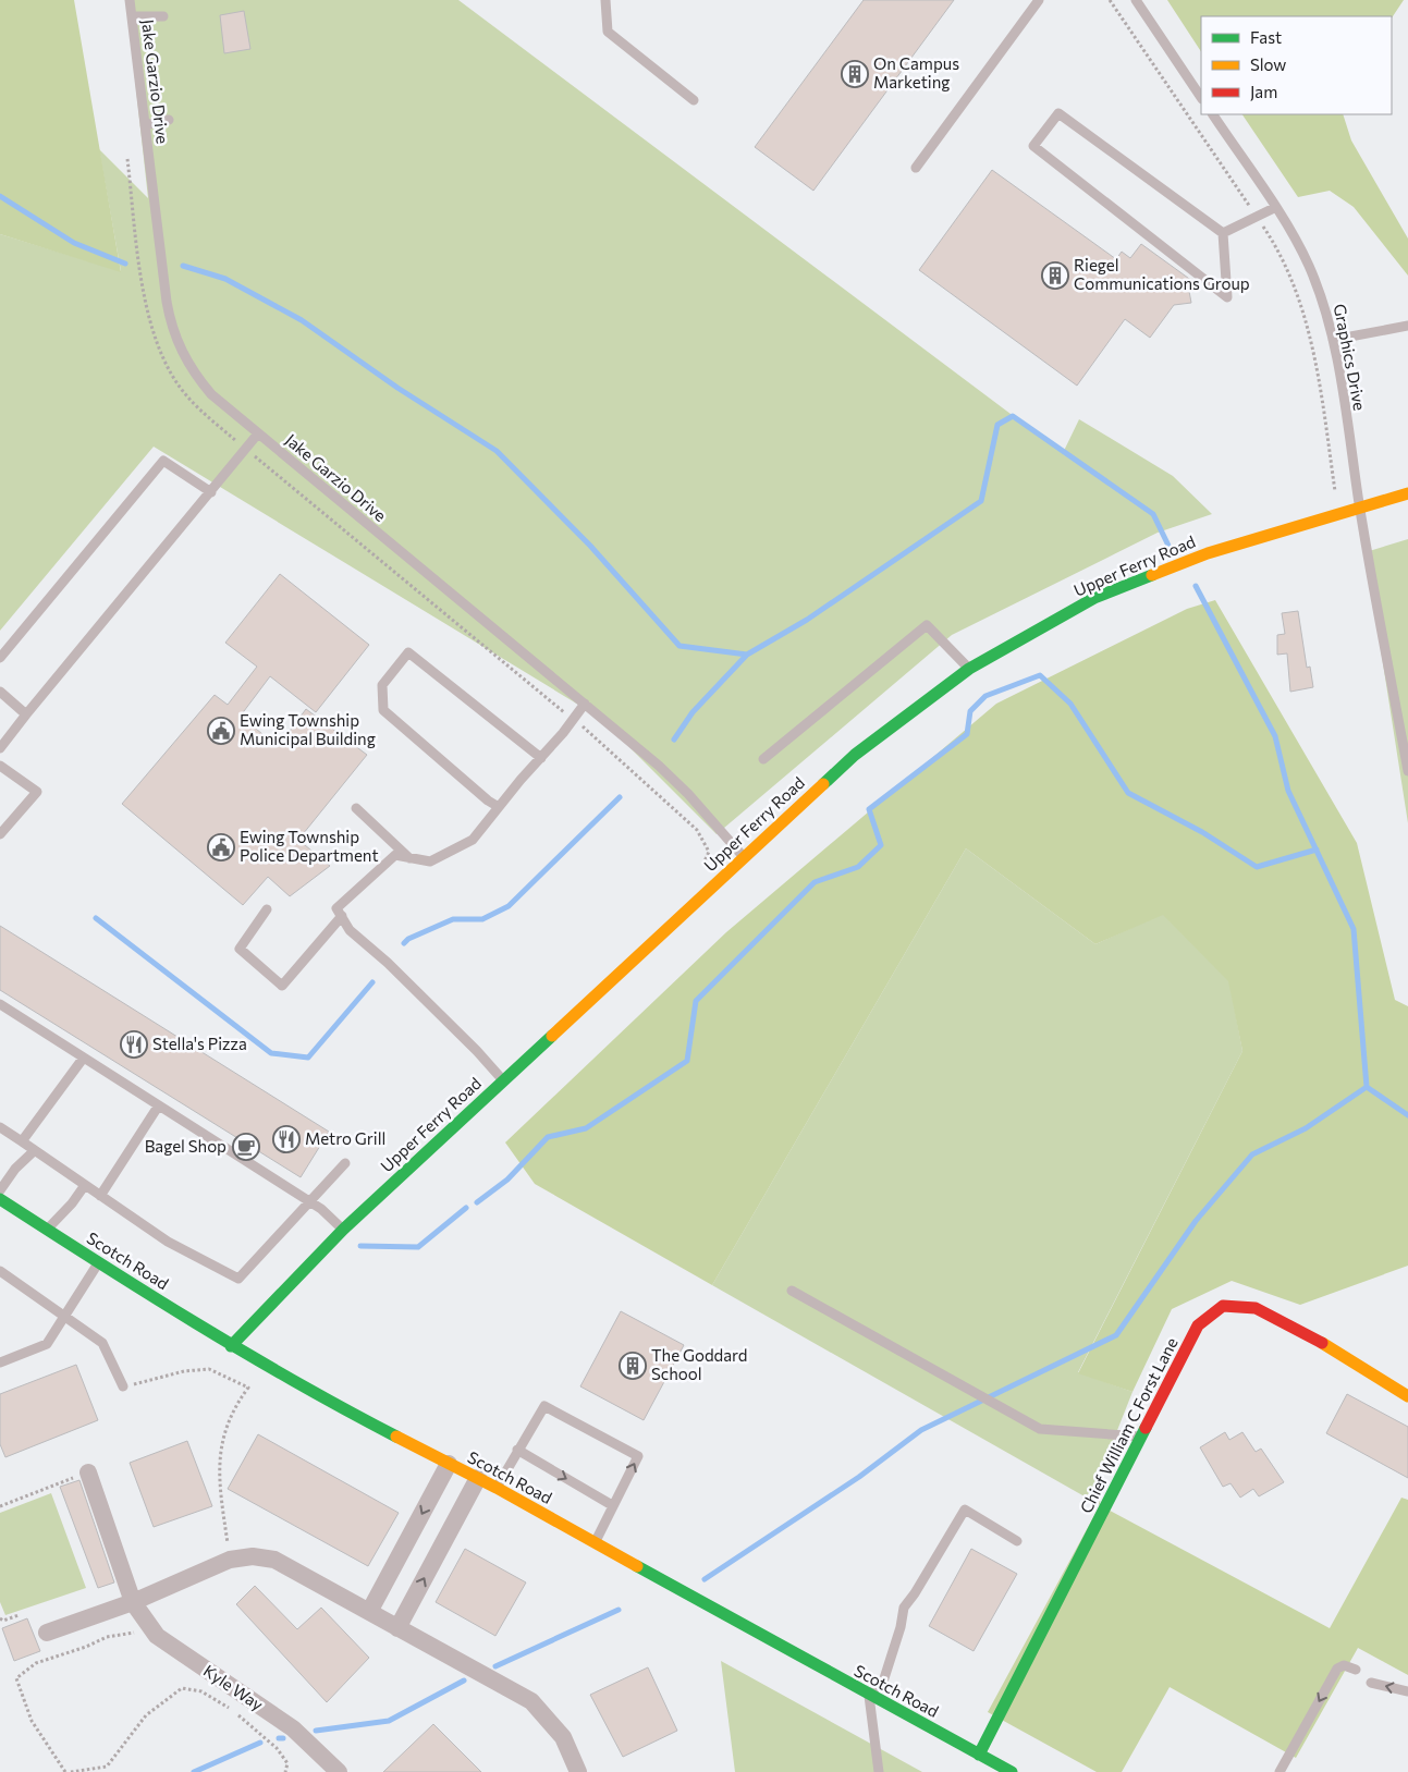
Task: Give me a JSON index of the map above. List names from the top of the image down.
{
  "streets": {
    "main road": ["Upper Ferry Road", "Scotch Road", "Chief William C Forst Lane"],
    "street": ["Kyle Way"],
    "lane": ["Jake Garzio Drive", "Graphics Drive"]
  },
  "crossings": [
    ["Jake Garzio Drive", "Upper Ferry Road"],
    ["Graphics Drive", "Upper Ferry Road"],
    ["Upper Ferry Road", "Scotch Road"],
    ["Scotch Road", "Chief William C Forst Lane"]
  ],
  "places": {
    "building": ["On Campus Marketing", "Riegel Communications Group", "The Goddard School"],
    "public building": ["Ewing Township Municipal Building", "Ewing Township Police Department"],
    "restaurant": ["Stella's Pizza", "Metro Grill"],
    "cafe": ["Bagel Shop"]
  },
  "legend": ["Fast", "Slow", "Jam"]
}
